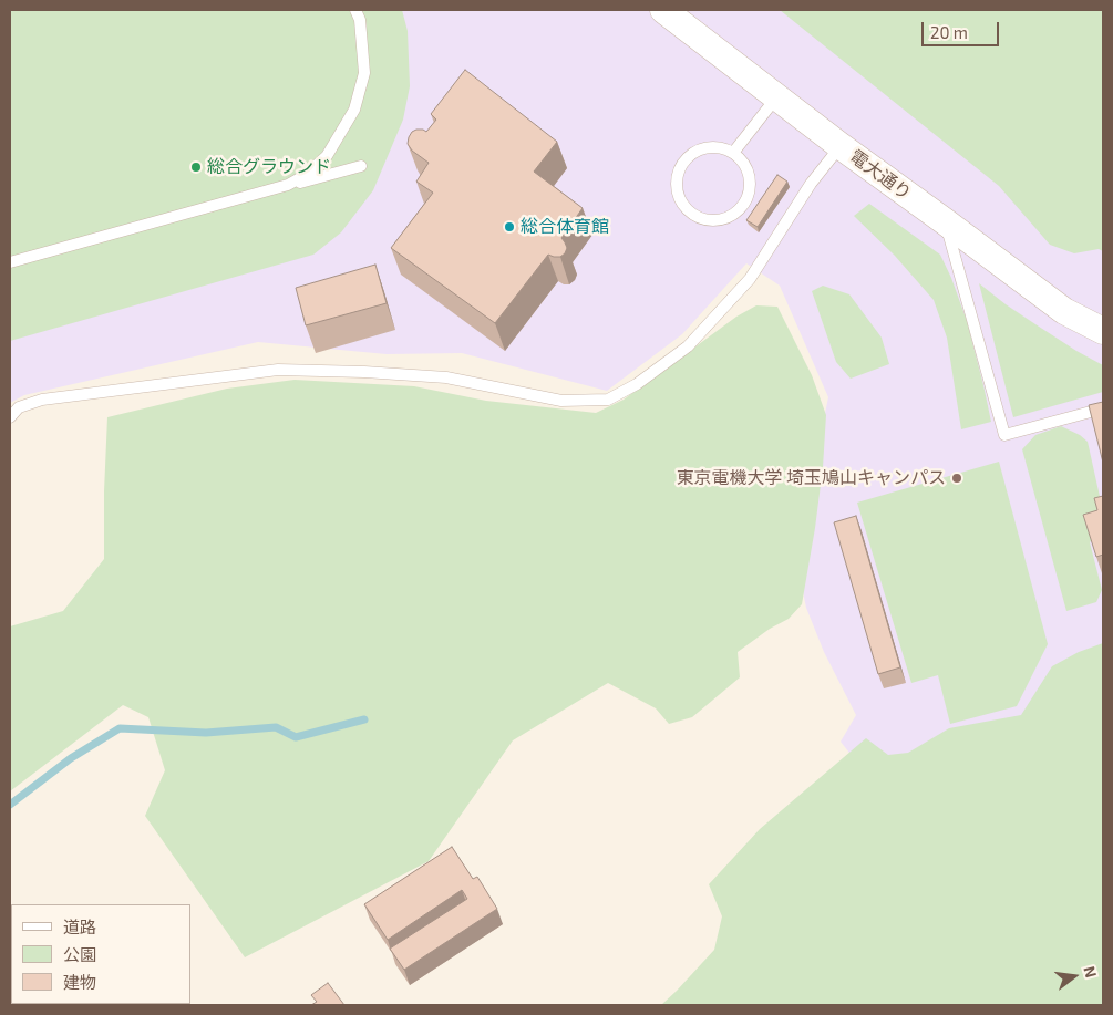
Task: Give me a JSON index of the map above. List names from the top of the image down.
{
  "streets": {
    "street": ["電大通り"]
  },
  "places": ["総合グラウンド", "総合体育館", "東京電機大学 埼玉鳩山キャンパス"],
  "legend": ["道路", "公園", "建物"],
  "scale_bar": "20 m",
  "north": "right"
}
